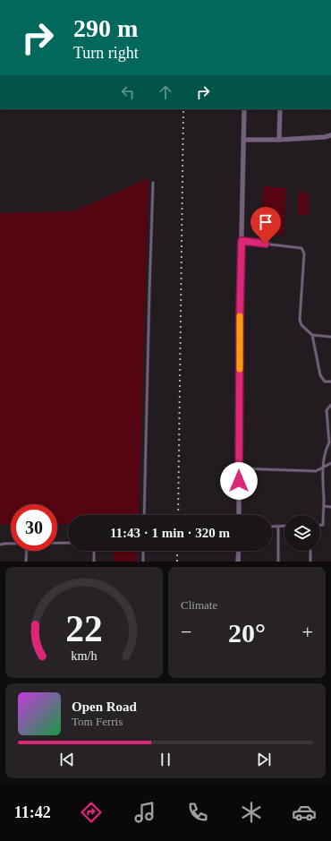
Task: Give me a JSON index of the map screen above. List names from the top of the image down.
{
  "page": {
    "turn": ["290 m", "Turn right"],
    "limit": "30",
    "trip": "11:43 · 1 min · 320 m",
    "tile": "Climate",
    "heat": ["−", "20°", "+"],
    "song": ["Open Road", "Tom Ferris"],
    "tabs": "11:42",
    "gauge": ["22", "km/h"]
  }
}
